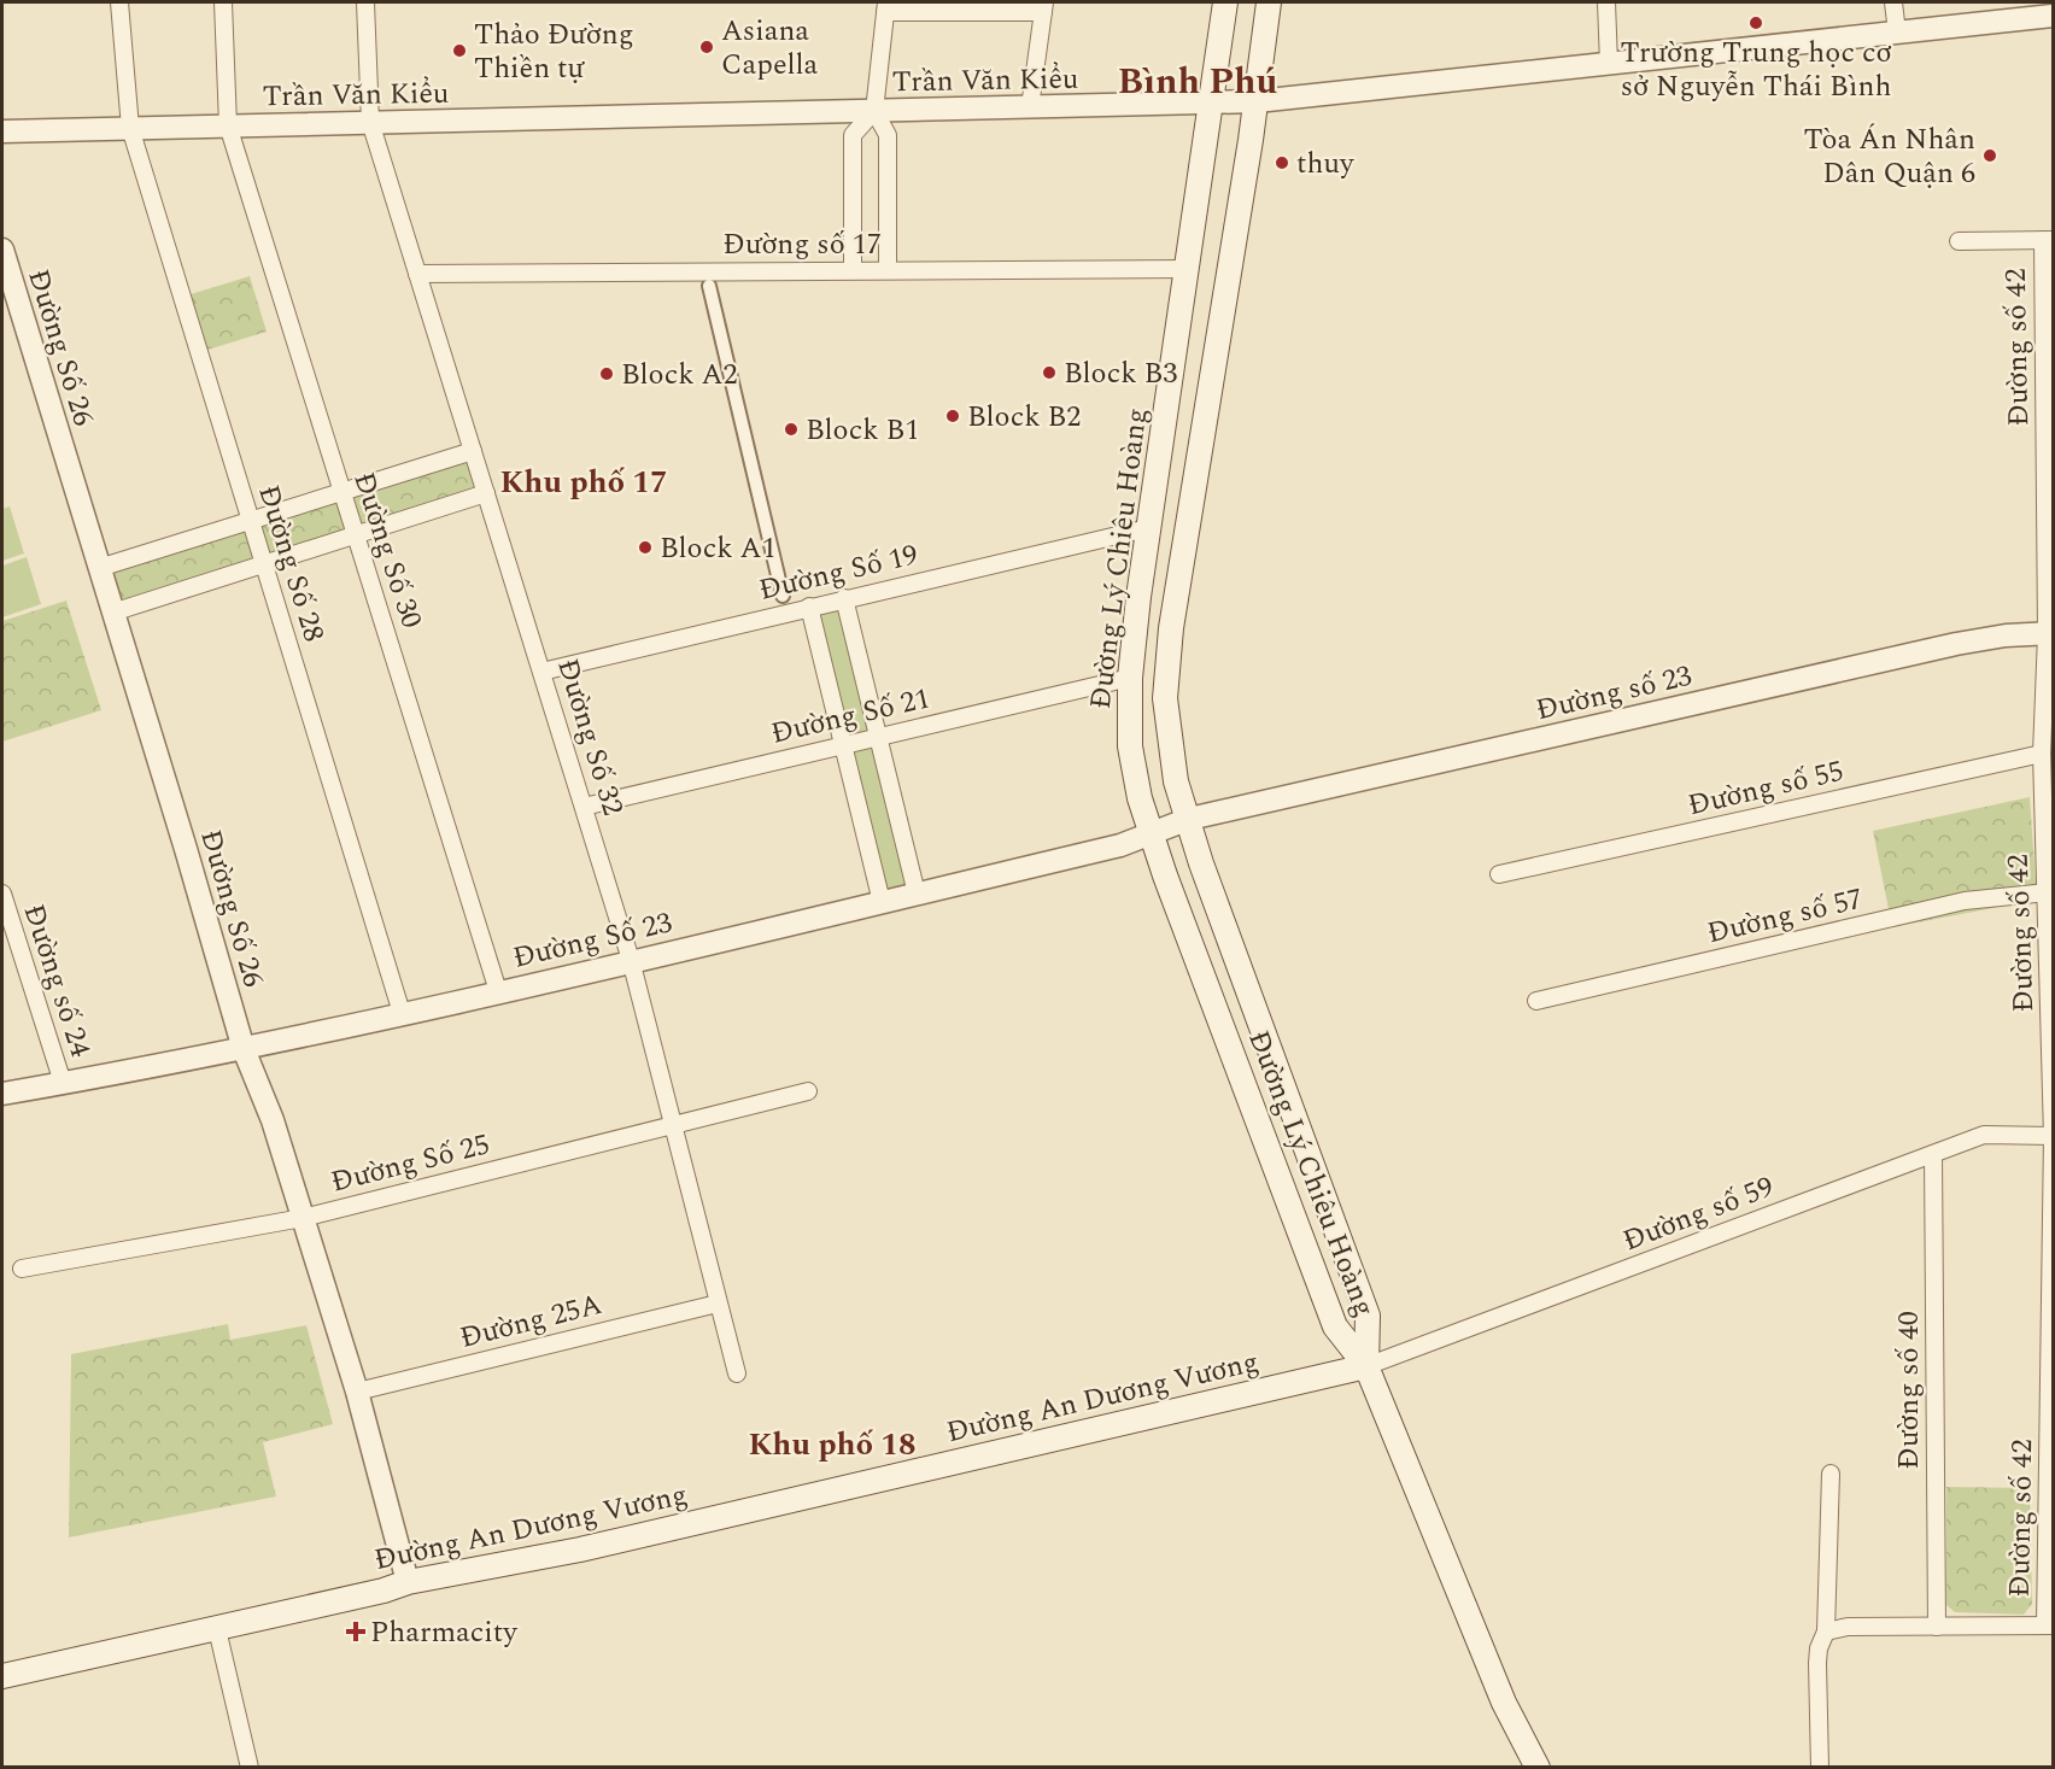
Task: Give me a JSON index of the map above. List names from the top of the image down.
{
  "streets": {
    "main road": ["Đường Lý Chiêu Hoàng", "Đường An Dương Vương"],
    "street": [
      "Trần Văn Kiểu",
      "Đường số 17",
      "Đường Số 26",
      "Đường số 42",
      "Đường Số 30",
      "Đường Số 28",
      "Đường Số 19",
      "Đường số 23",
      "Đường Số 21",
      "Đường Số 32",
      "Đường số 55",
      "Đường số 57",
      "Đường Số 23",
      "Đường số 24",
      "Đường Số 25",
      "Đường số 59",
      "Đường 25A",
      "Đường số 40"
    ]
  },
  "crossings": [
    ["Trần Văn Kiểu", "Đường Số 30"],
    ["Trần Văn Kiểu", "Đường Lý Chiêu Hoàng"],
    ["Trần Văn Kiểu", "Đường Số 28"],
    ["Trần Văn Kiểu", "Đường Số 32"],
    ["Đường số 17", "Đường Lý Chiêu Hoàng"],
    ["Đường số 17", "Đường Số 32"],
    ["Đường Số 26", "Đường Số 23"],
    ["Đường Số 26", "Đường Số 25"],
    ["Đường Số 26", "Đường 25A"],
    ["Đường Số 26", "Đường An Dương Vương"],
    ["Đường số 42", "Đường số 23"],
    ["Đường số 42", "Đường số 55"],
    ["Đường số 42", "Đường số 57"],
    ["Đường số 42", "Đường số 59"],
    ["Đường Số 30", "Đường Số 23"],
    ["Đường Lý Chiêu Hoàng", "Đường Số 19"],
    ["Đường Lý Chiêu Hoàng", "Đường số 23"],
    ["Đường Lý Chiêu Hoàng", "Đường Số 21"],
    ["Đường Lý Chiêu Hoàng", "Đường Số 23"],
    ["Đường Lý Chiêu Hoàng", "Đường số 59"],
    ["Đường Lý Chiêu Hoàng", "Đường An Dương Vương"],
    ["Đường Số 28", "Đường Số 23"],
    ["Đường Số 19", "Đường Số 32"],
    ["Đường số 23", "Đường Số 23"],
    ["Đường Số 21", "Đường Số 32"],
    ["Đường Số 32", "Đường Số 23"],
    ["Đường Số 32", "Đường Số 25"],
    ["Đường Số 32", "Đường 25A"],
    ["Đường Số 23", "Đường số 24"],
    ["Đường số 59", "Đường số 40"],
    ["Đường số 59", "Đường An Dương Vương"]
  ],
  "districts": ["Bình Phú", "Khu phố 17", "Khu phố 18"],
  "places": {
    "other": [
      "Trường Trung học cơ sở Nguyễn Thái Bình",
      "Asiana Capella",
      "Thảo Đường Thiền tự",
      "Tòa Án Nhân Dân Quận 6",
      "thuy",
      "Block B3",
      "Block A2",
      "Block B2",
      "Block B1",
      "Block A1"
    ],
    "health": ["Pharmacity"]
  }
}
